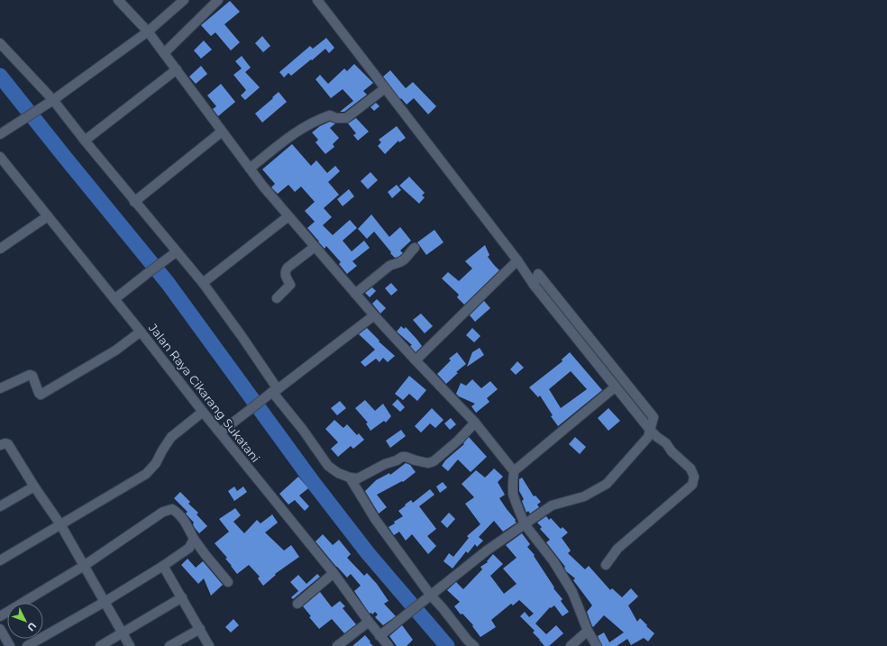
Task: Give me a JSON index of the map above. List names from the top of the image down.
{
  "streets": {
    "street": ["Jalan Raya Cikarang Sukatani"]
  },
  "north": "bottom right"
}
